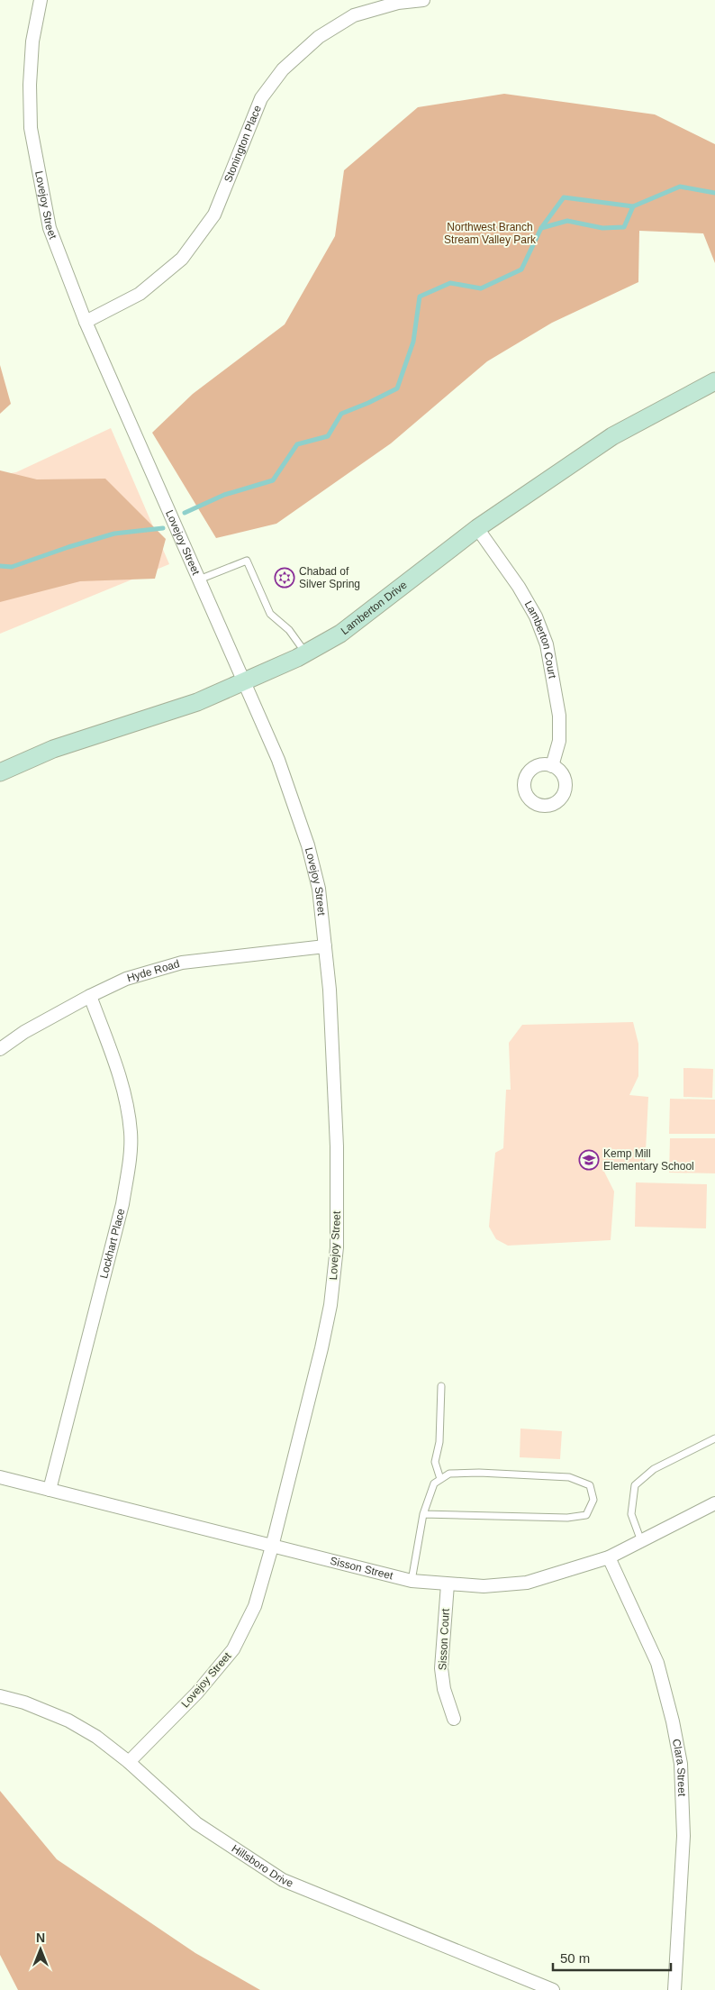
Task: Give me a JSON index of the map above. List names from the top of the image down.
{
  "streets": {
    "street": [
      "Stonington Place",
      "Lovejoy Street",
      "Lamberton Drive",
      "Lamberton Court",
      "Hyde Road",
      "Lockhart Place",
      "Sisson Street",
      "Sisson Court",
      "Clara Street",
      "Hillsboro Drive"
    ]
  },
  "crossings": [
    ["Stonington Place", "Lovejoy Street"],
    ["Lovejoy Street", "Lamberton Drive"],
    ["Lovejoy Street", "Hyde Road"],
    ["Lovejoy Street", "Sisson Street"],
    ["Lovejoy Street", "Hillsboro Drive"],
    ["Lamberton Drive", "Lamberton Court"],
    ["Hyde Road", "Lockhart Place"],
    ["Lockhart Place", "Sisson Street"],
    ["Sisson Street", "Sisson Court"],
    ["Sisson Street", "Clara Street"]
  ],
  "parks": ["Northwest Branch Stream Valley Park"],
  "places": {
    "synagogue": ["Chabad of Silver Spring"],
    "school or university": ["Kemp Mill Elementary School"]
  },
  "scale_bar": "50 m",
  "north": "top"
}
